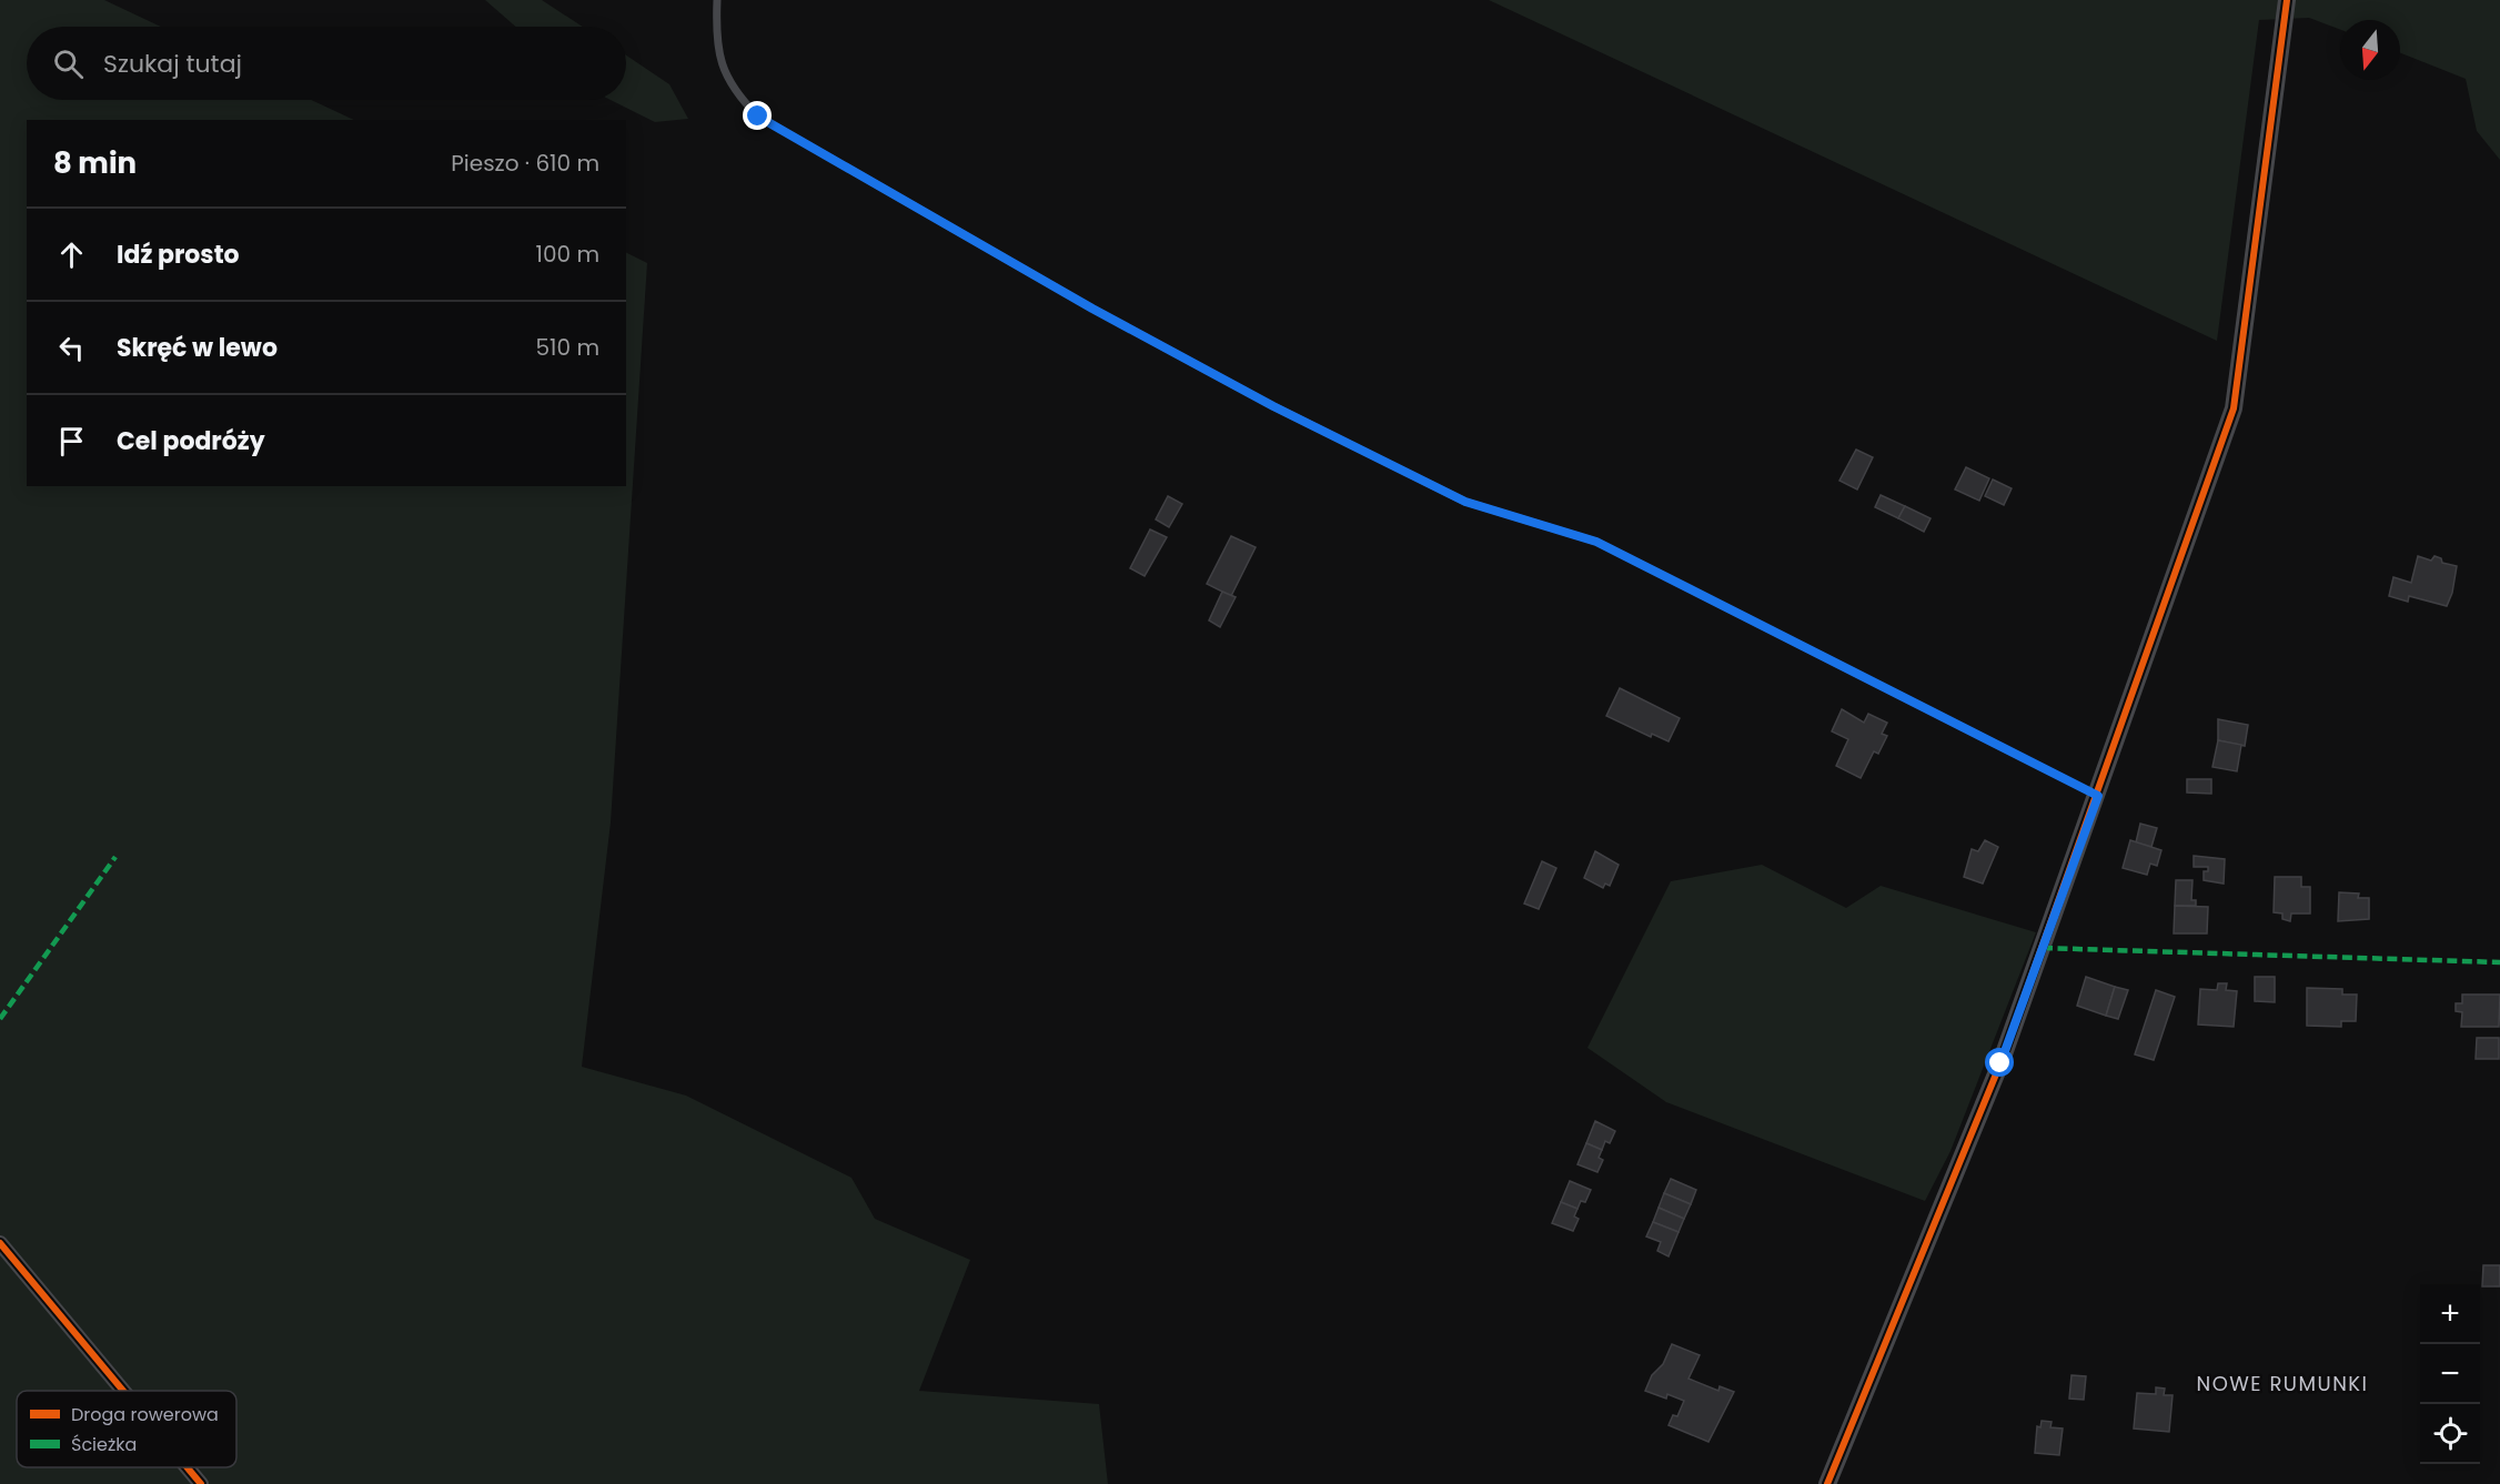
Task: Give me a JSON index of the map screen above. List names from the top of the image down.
{
  "districts": ["NOWE RUMUNKI"],
  "legend": ["Droga rowerowa", "Ścieżka"],
  "north": "bottom",
  "page": {
    "search": "Szukaj tutaj",
    "heading": ["8 min", "Pieszo · 610 m"],
    "list": [
      ["Idź prosto", "100 m"],
      ["Skręć w lewo", "510 m"],
      "Cel podróży"
    ],
    "map_buttons": ["+", "−"]
  }
}
